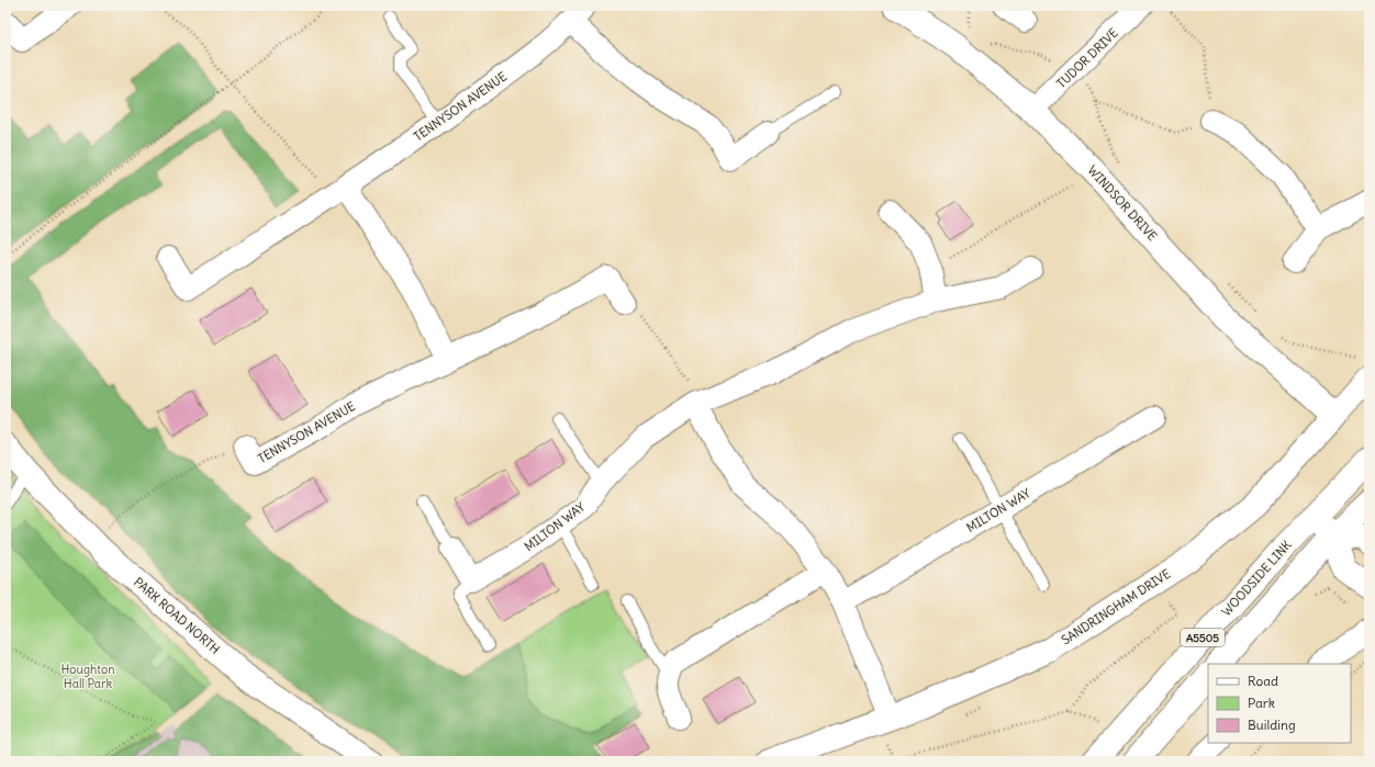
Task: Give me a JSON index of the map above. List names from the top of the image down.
{
  "streets": {
    "street": [
      "TUDOR DRIVE",
      "TENNYSON AVENUE",
      "WINDSOR DRIVE",
      "MILTON WAY",
      "WOODSIDE LINK",
      "SANDRINGHAM DRIVE",
      "PARK ROAD NORTH",
      "A5505"
    ]
  },
  "crossings": [
    ["TUDOR DRIVE", "WINDSOR DRIVE"],
    ["WINDSOR DRIVE", "SANDRINGHAM DRIVE"]
  ],
  "parks": ["Houghton Hall Park"],
  "legend": ["Road", "Park", "Building"]
}
